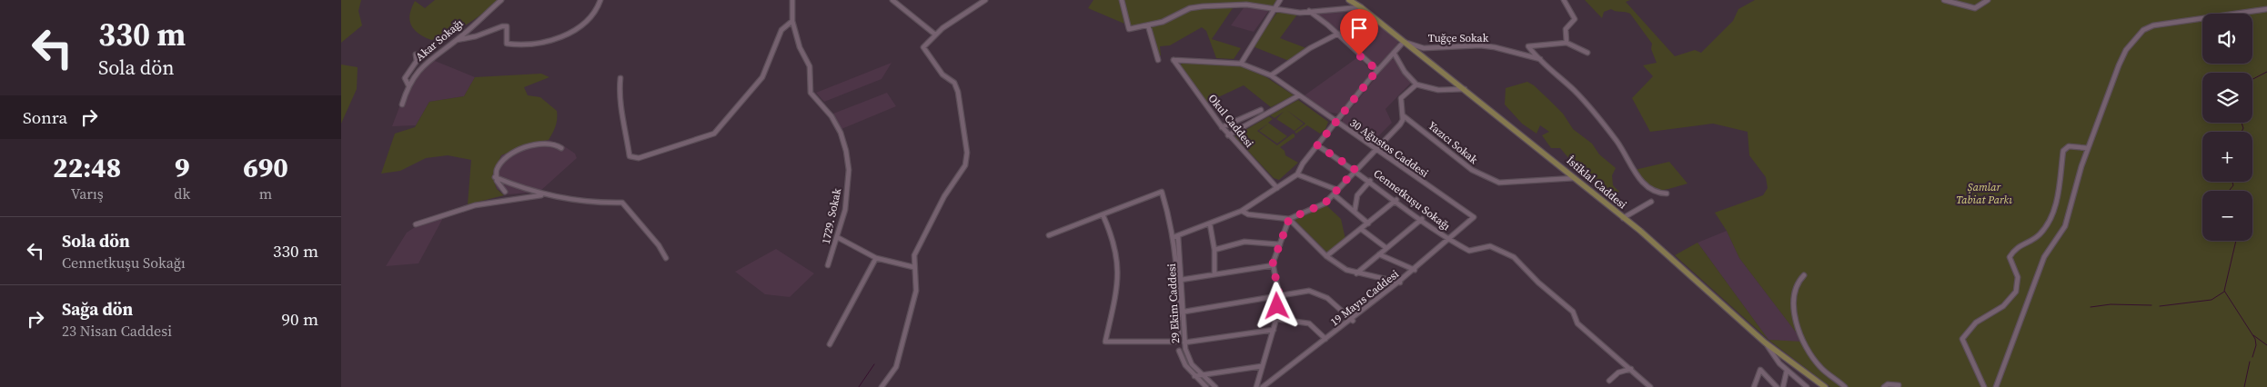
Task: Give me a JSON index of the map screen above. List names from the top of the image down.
{
  "streets": {
    "main road": ["İstiklal Caddesi"],
    "street": [
      "Tuğçe Sokak",
      "Akar Sokağı",
      "Okul Caddesi",
      "Yazıcı Sokak",
      "30 Ağustos Caddesi",
      "Cennetkuşu Sokağı",
      "1729. Sokak",
      "19 Mayıs Caddesi",
      "29 Ekim Caddesi"
    ]
  },
  "crossings": [
    ["Tuğçe Sokak", "İstiklal Caddesi"],
    ["Okul Caddesi", "30 Ağustos Caddesi"],
    ["Yazıcı Sokak", "İstiklal Caddesi"],
    ["30 Ağustos Caddesi", "19 Mayıs Caddesi"],
    ["Cennetkuşu Sokağı", "19 Mayıs Caddesi"]
  ],
  "parks": ["Şamlar Tabiat Parkı"],
  "page": {
    "turn": ["330 m", "Sola dön"],
    "map_buttons": ["+", "−"],
    "then": "Sonra",
    "eta": [
      "22:48",
      "Varış",
      "9",
      "dk",
      "690",
      "m"
    ],
    "list": [
      {
        "name": "Sola dön",
        "note": "Cennetkuşu Sokağı",
        "value": "330 m"
      },
      {
        "name": "Sağa dön",
        "note": "23 Nisan Caddesi",
        "value": "90 m"
      }
    ]
  }
}
